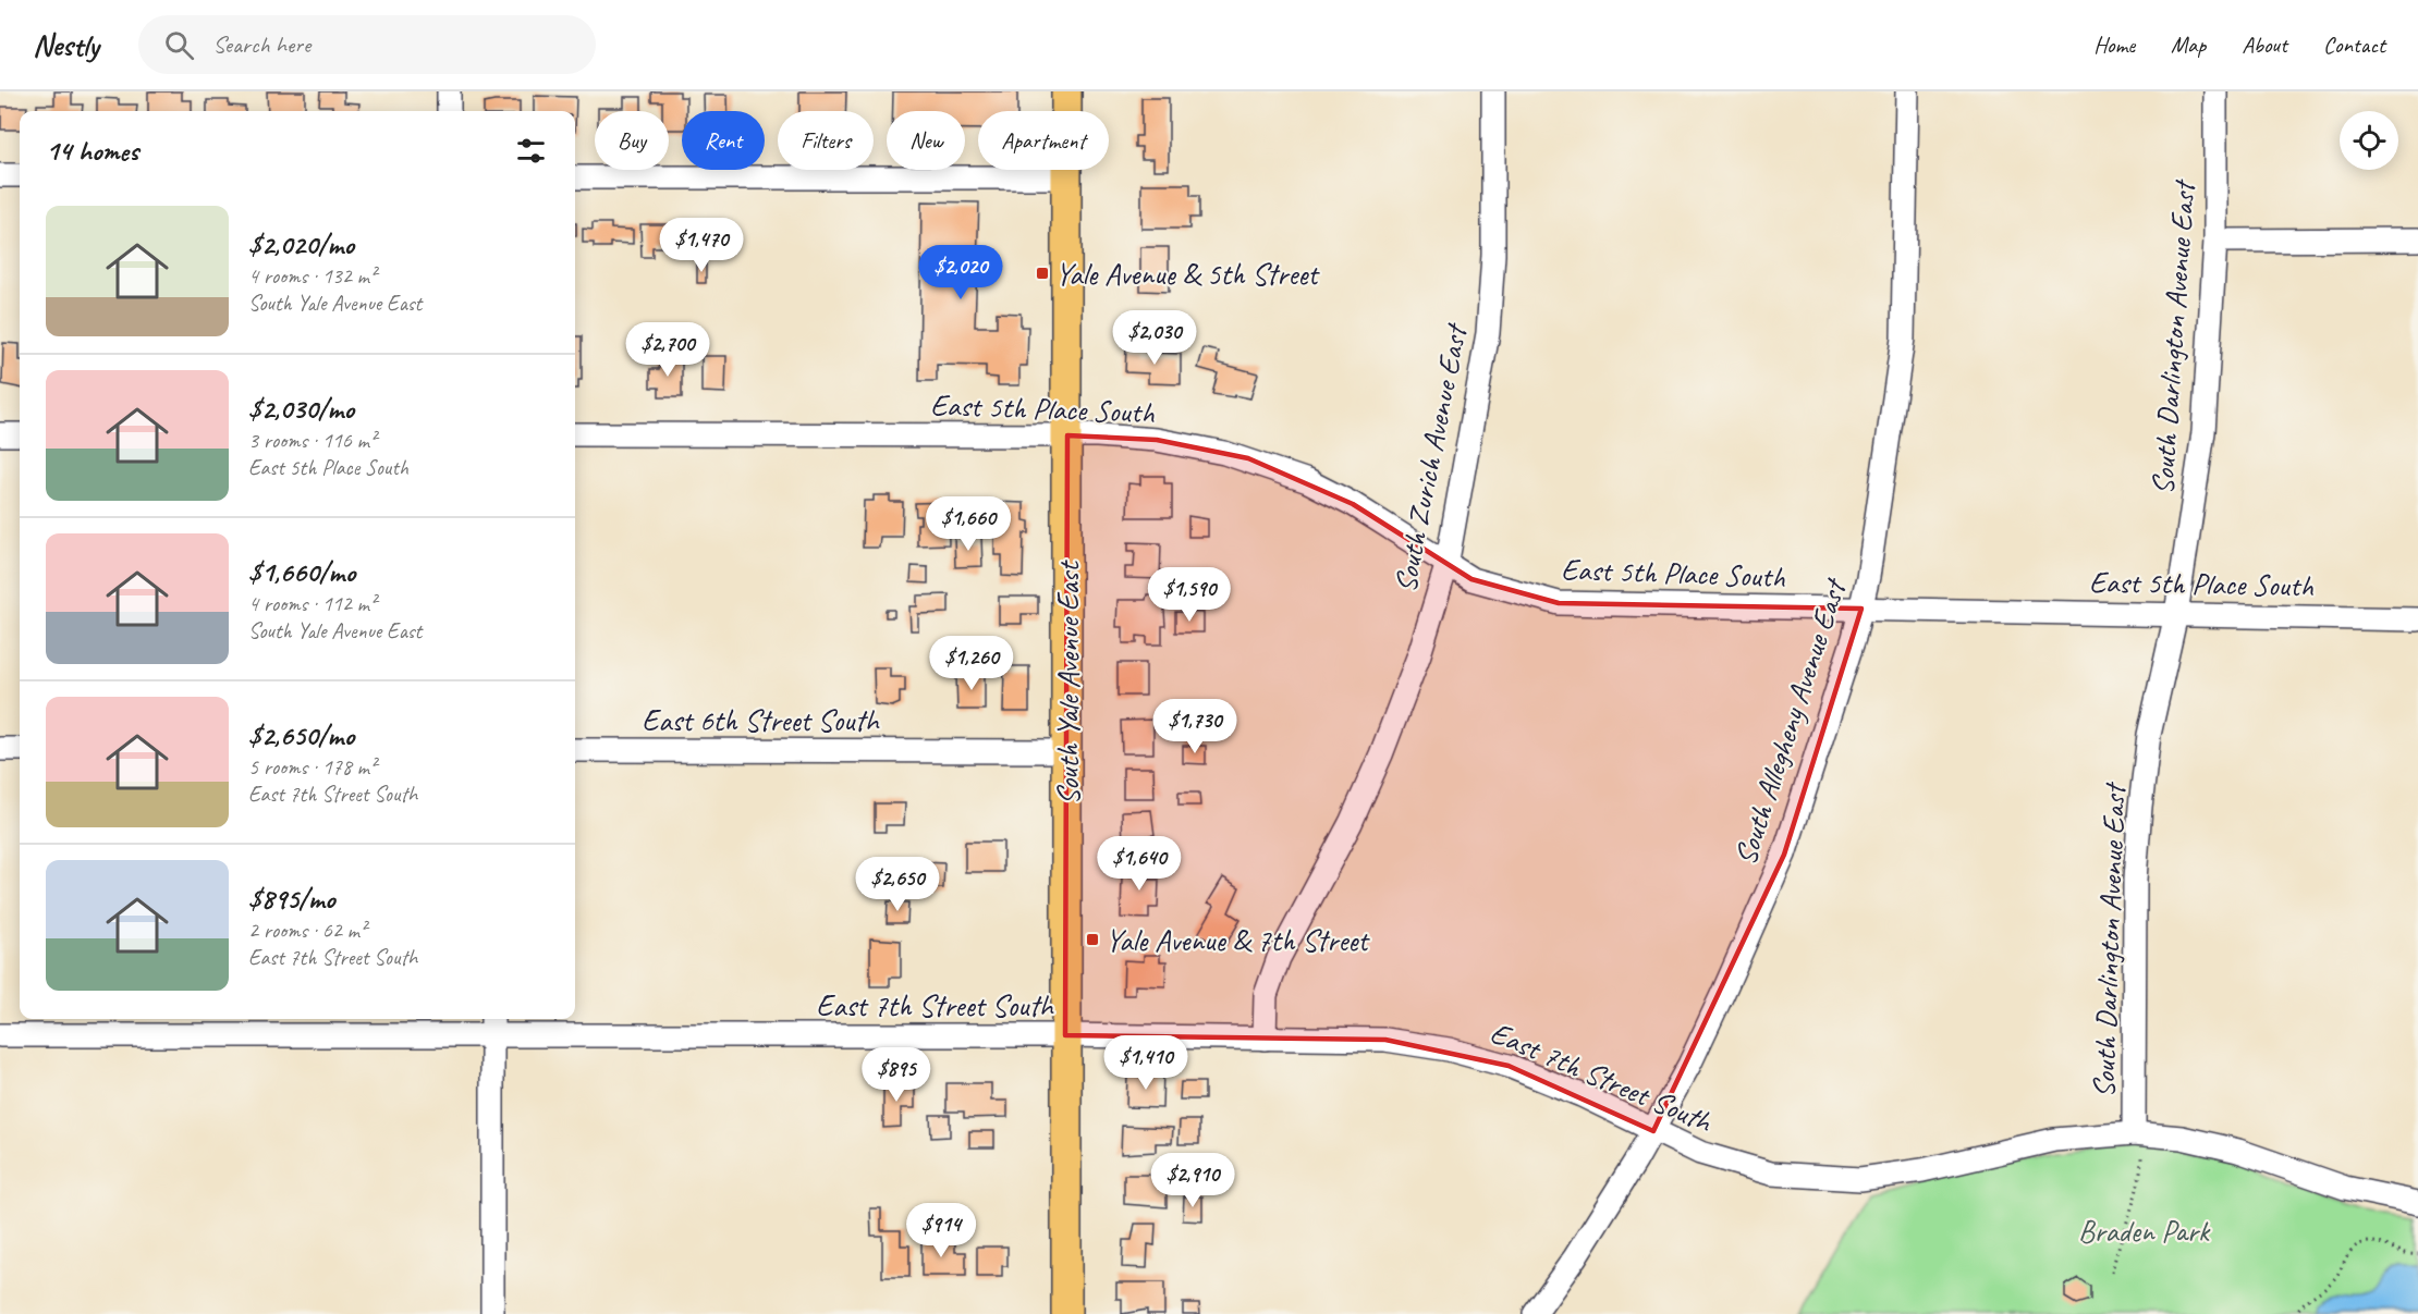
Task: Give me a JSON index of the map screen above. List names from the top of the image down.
{
  "streets": {
    "main road": ["South Yale Avenue East"],
    "street": [
      "South Darlington Avenue East",
      "East 5th Place South",
      "South Zurich Avenue East",
      "East 6th Street South",
      "South Allegheny Avenue East",
      "East 7th Street South"
    ]
  },
  "crossings": [
    ["South Darlington Avenue East", "East 5th Place South"],
    ["South Darlington Avenue East", "East 7th Street South"],
    ["East 5th Place South", "South Zurich Avenue East"],
    ["East 5th Place South", "South Yale Avenue East"],
    ["East 5th Place South", "South Allegheny Avenue East"],
    ["South Zurich Avenue East", "East 7th Street South"],
    ["South Yale Avenue East", "East 6th Street South"],
    ["South Yale Avenue East", "East 7th Street South"],
    ["South Allegheny Avenue East", "East 7th Street South"]
  ],
  "parks": ["Braden Park"],
  "places": {
    "transit": ["Yale Avenue & 5th Street", "Yale Avenue & 7th Street"]
  },
  "page": {
    "header": "Nestly",
    "search": "Search here",
    "nav": [
      "Home",
      "Map",
      "About",
      "Contact"
    ],
    "chip": [
      "Buy",
      "Rent",
      "Filters",
      "New",
      "Apartment"
    ],
    "heading": "14 homes",
    "list": [
      {
        "name": "$2,020/mo",
        "note": "4 rooms · 132 m² · South Yale Avenue East"
      },
      {
        "name": "$2,030/mo",
        "note": "3 rooms · 116 m² · East 5th Place South"
      },
      {
        "name": "$1,660/mo",
        "note": "4 rooms · 112 m² · South Yale Avenue East"
      },
      {
        "name": "$2,650/mo",
        "note": "5 rooms · 178 m² · East 7th Street South"
      },
      {
        "name": "$895/mo",
        "note": "2 rooms · 62 m² · East 7th Street South"
      }
    ],
    "price": [
      "$1,470",
      "$2,020",
      "$2,030",
      "$2,700",
      "$1,660",
      "$1,590",
      "$1,260",
      "$1,730",
      "$1,640",
      "$2,650",
      "$1,410",
      "$895",
      "$2,910",
      "$914"
    ]
  }
}
